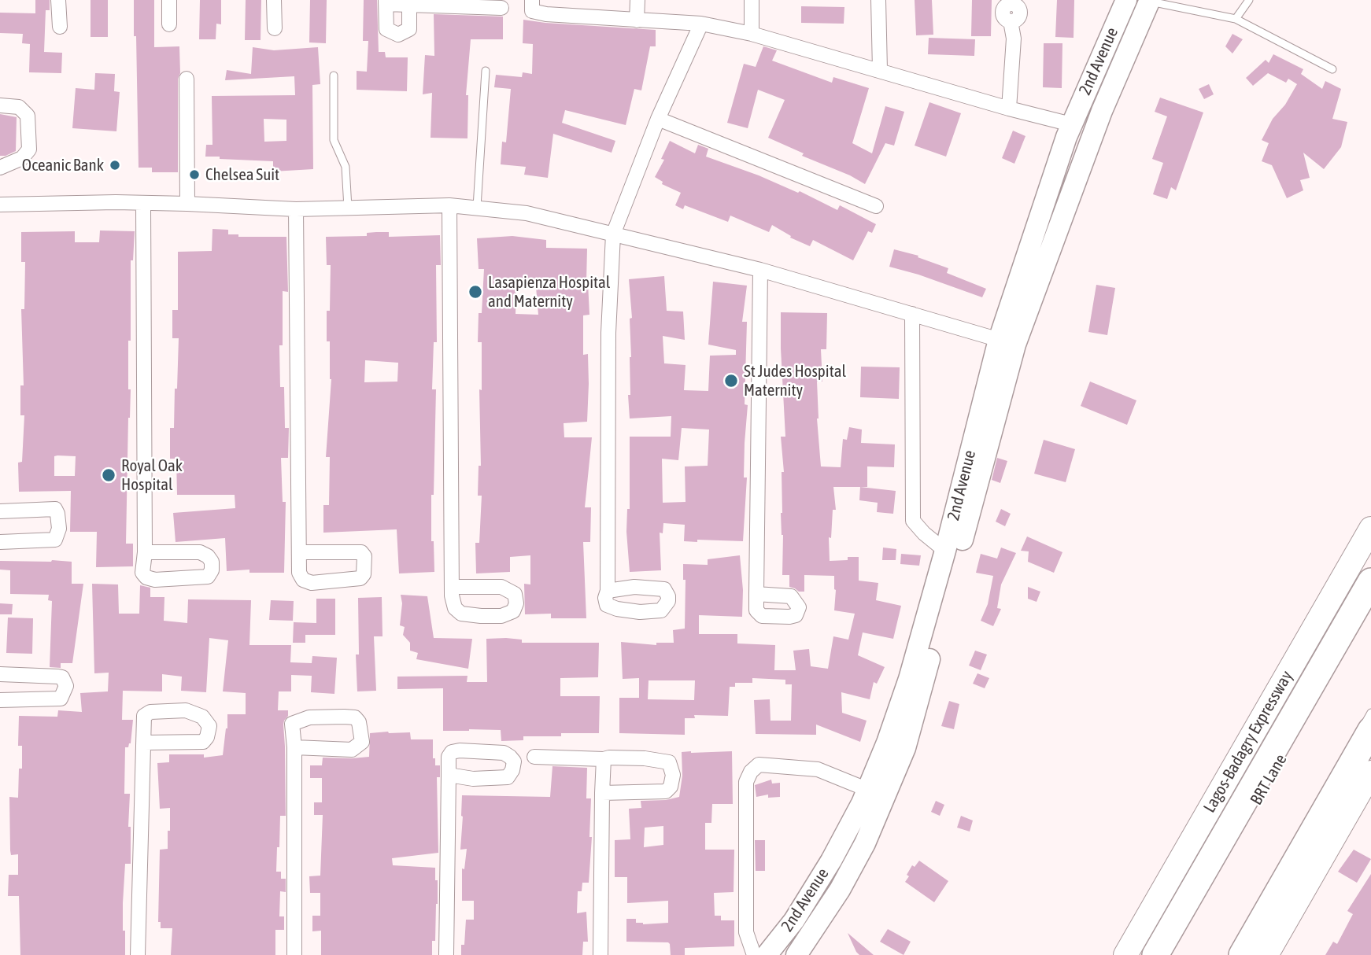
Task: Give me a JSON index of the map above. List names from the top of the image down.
{
  "streets": {
    "highway": ["Lagos-Badagry Expressway"],
    "street": ["2nd Avenue"]
  },
  "places": [
    "Oceanic Bank",
    "Chelsea Suit",
    "Lasapienza Hospital and Maternity",
    "St Judes Hospital Maternity",
    "Royal Oak Hospital"
  ]
}
